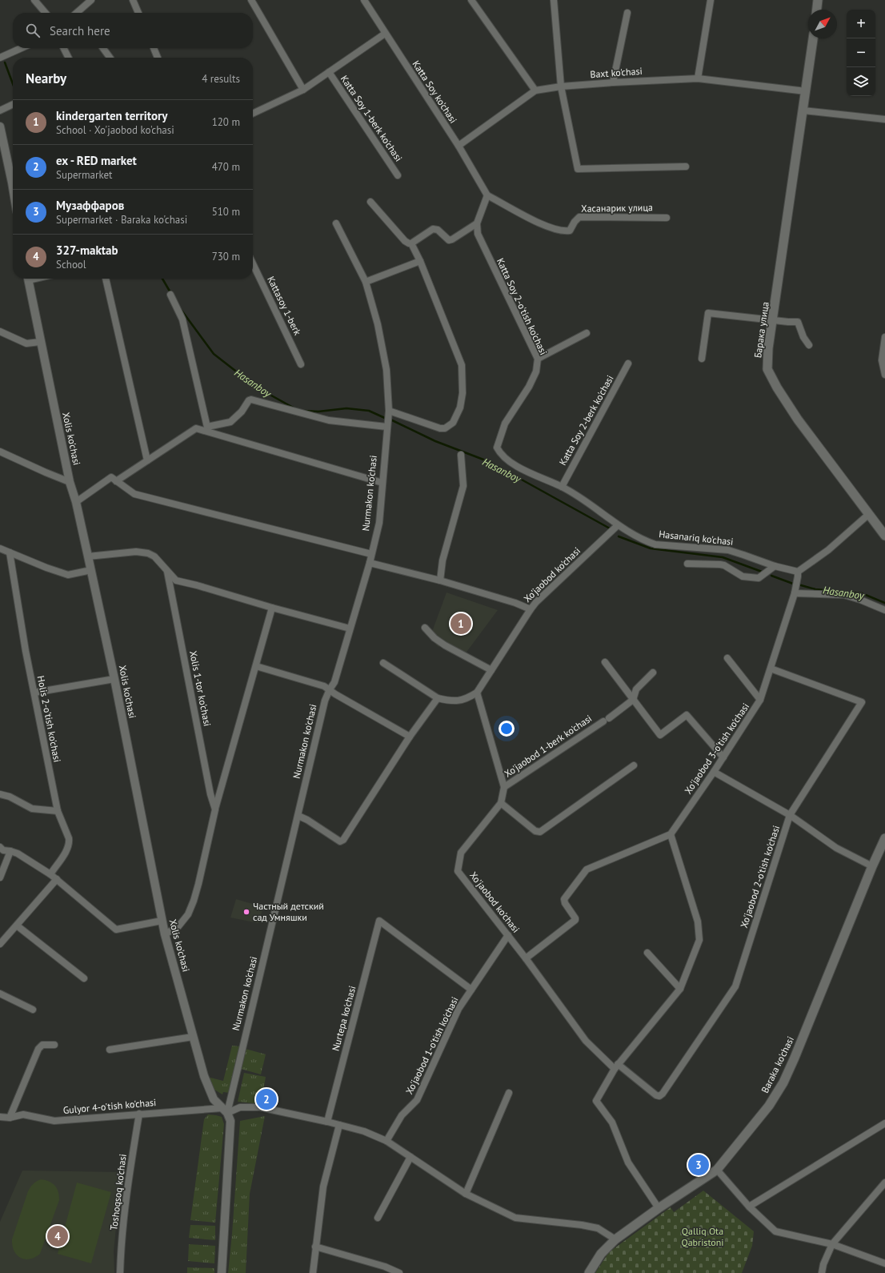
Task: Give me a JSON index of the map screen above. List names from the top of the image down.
{
  "streets": {
    "main road": ["Барака улица", "Baraka ko'chasi"],
    "street": [
      "Baxt ko'chasi",
      "Katta Soy ko'chasi",
      "Katta Soy 1-berk ko'chasi",
      "Хасанарик улица",
      "Kattasoy 1-berk",
      "Katta Soy 2-o'tish ko'chasi",
      "Katta Soy 2-berk ko'chasi",
      "Xolis ko'chasi",
      "Nurmakon ko'chasi",
      "Hasanariq ko'chasi",
      "Xo'jaobod ko'chasi",
      "Xolis 1-tor ko'chasi",
      "Holis 2-o'tish ko'chasi",
      "Xo'jaobod 1-berk ko'chasi",
      "Xo'jaobod 3-o'tish ko'chasi",
      "Xo'jaobod 2-o'tish ko'chasi",
      "Nurtepa ko'chasi",
      "Xo'jaobod 1-o'tish ko'chasi",
      "Gulyor 4-o'tish ko'chasi",
      "Toshoqsoq ko'chasi"
    ]
  },
  "crossings": [
    ["Baxt ko'chasi", "Katta Soy ko'chasi"],
    ["Baxt ko'chasi", "Барака улица"],
    ["Katta Soy ko'chasi", "Хасанарик улица"],
    ["Katta Soy 2-o'tish ko'chasi", "Katta Soy 2-berk ko'chasi"],
    ["Katta Soy 2-o'tish ko'chasi", "Hasanariq ko'chasi"],
    ["Katta Soy 2-o'tish ko'chasi", "Xo'jaobod ko'chasi"],
    ["Xolis ko'chasi", "Nurmakon ko'chasi"],
    ["Xolis ko'chasi", "Gulyor 4-o'tish ko'chasi"],
    ["Nurmakon ko'chasi", "Gulyor 4-o'tish ko'chasi"],
    ["Hasanariq ko'chasi", "Xo'jaobod ko'chasi"],
    ["Xo'jaobod ko'chasi", "Xo'jaobod 1-berk ko'chasi"],
    ["Xo'jaobod ko'chasi", "Xo'jaobod 2-o'tish ko'chasi"],
    ["Xo'jaobod ko'chasi", "Xo'jaobod 1-o'tish ko'chasi"],
    ["Xo'jaobod 3-o'tish ko'chasi", "Xo'jaobod 2-o'tish ko'chasi"],
    ["Nurtepa ko'chasi", "Xo'jaobod 1-o'tish ko'chasi"],
    ["Gulyor 4-o'tish ko'chasi", "Toshoqsoq ko'chasi"]
  ],
  "water": ["Hasanboy"],
  "parks": ["Qalliq Ota Qabristoni"],
  "places": ["Частный детский сад Умняшки"],
  "north": "top right",
  "page": {
    "map_buttons": ["+", "−"],
    "search": "Search here",
    "heading": ["Nearby", "4 results"],
    "list": [
      {
        "mark": "1",
        "name": "kindergarten territory",
        "note": "School · Xo'jaobod ko'chasi",
        "value": "120 m"
      },
      {
        "mark": "2",
        "name": "ex - RED market",
        "note": "Supermarket",
        "value": "470 m"
      },
      {
        "mark": "3",
        "name": "Музаффаров",
        "note": "Supermarket · Baraka ko'chasi",
        "value": "510 m"
      },
      {
        "mark": "4",
        "name": "327-maktab",
        "note": "School",
        "value": "730 m"
      }
    ],
    "pins": [
      "1",
      "2",
      "3",
      "4"
    ]
  }
}
